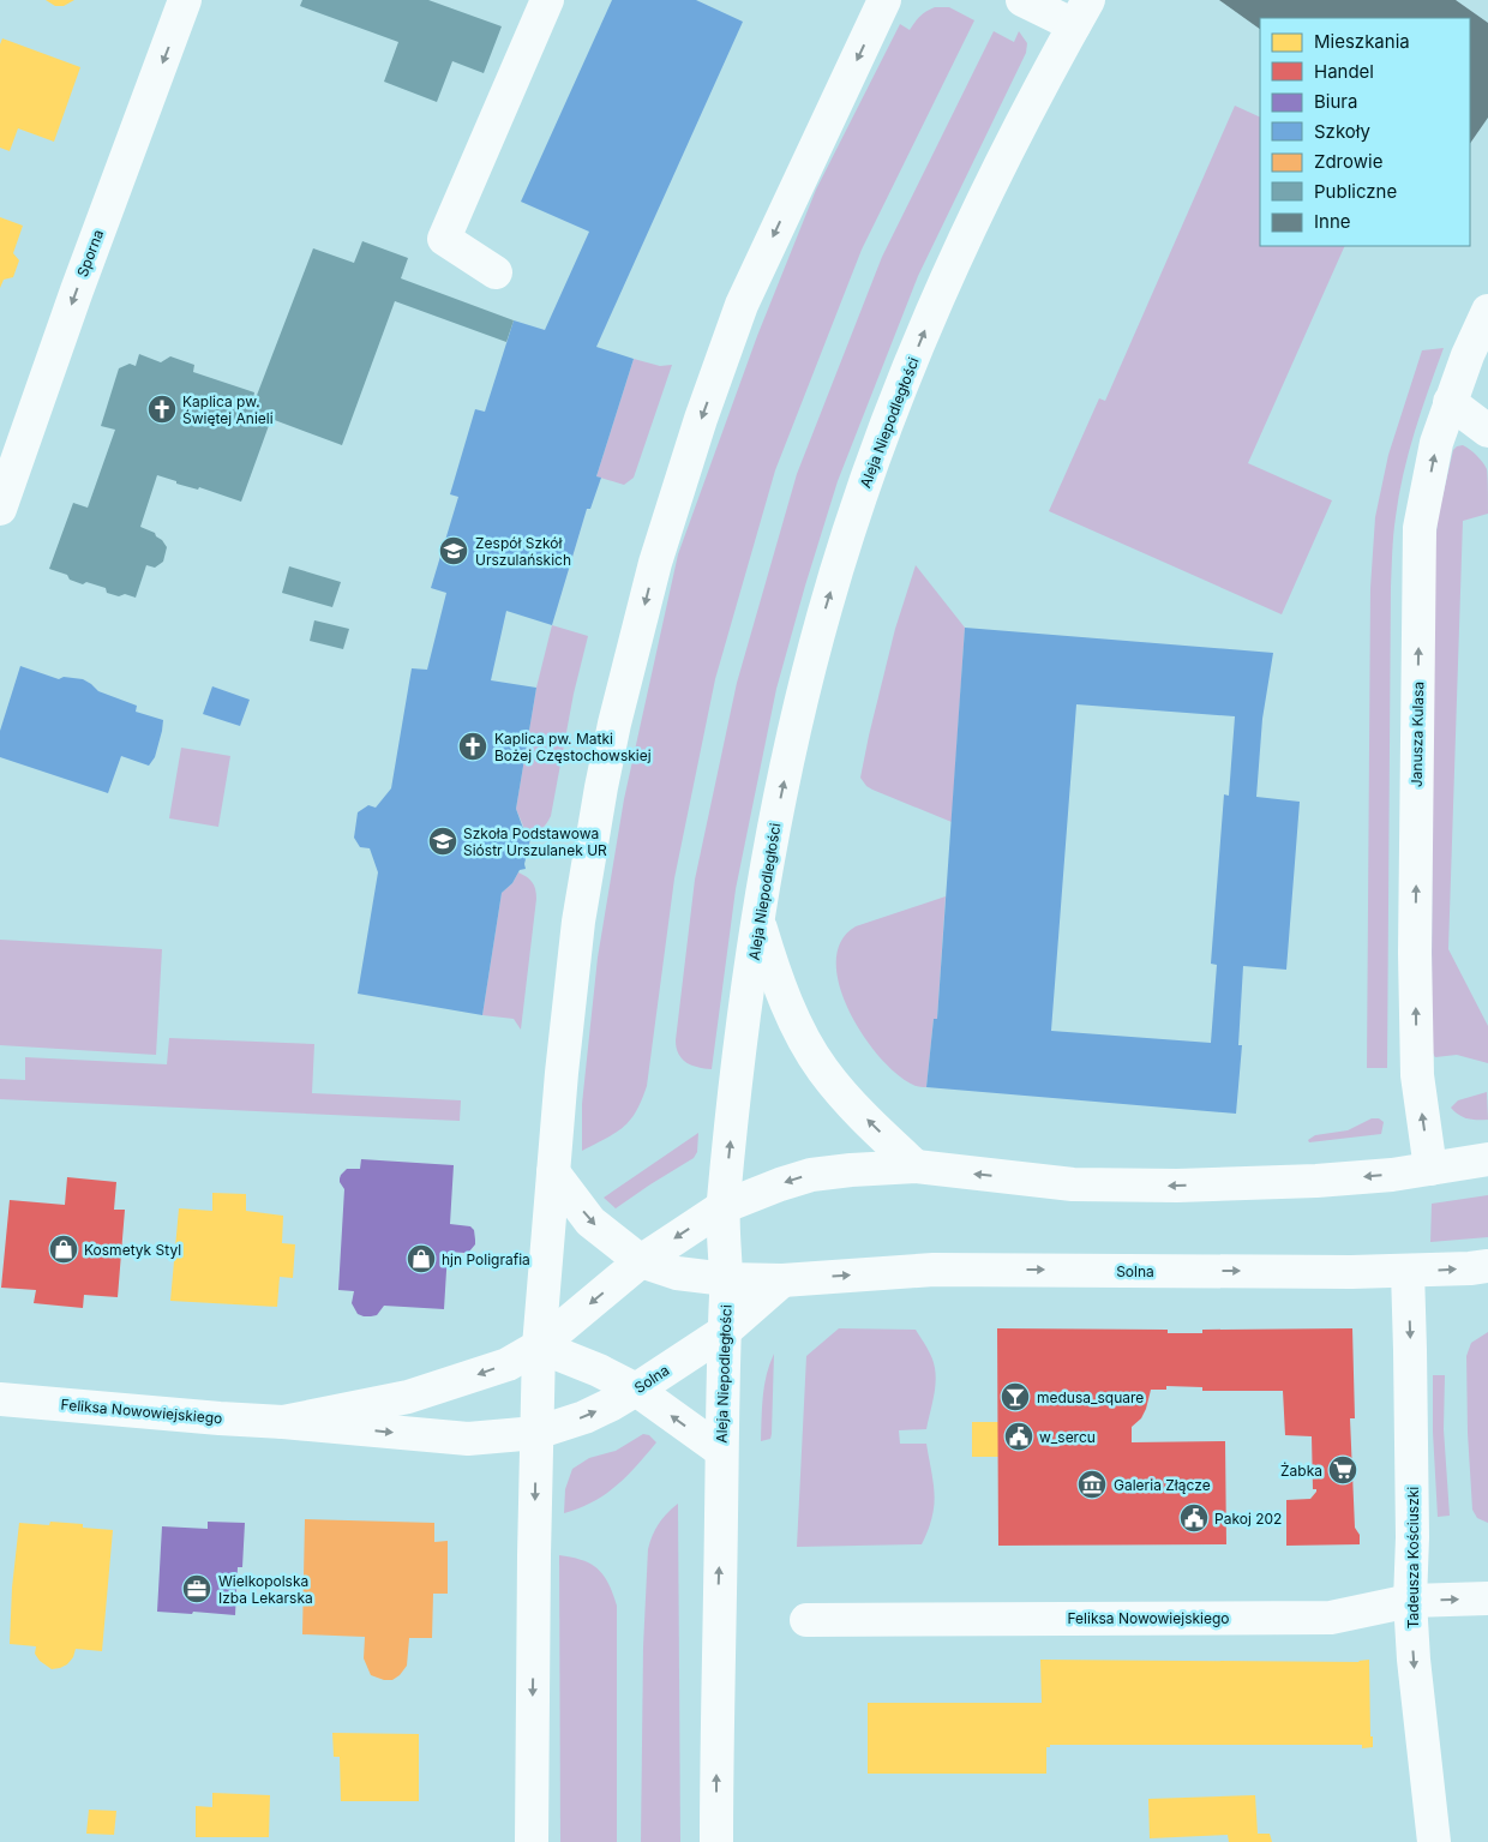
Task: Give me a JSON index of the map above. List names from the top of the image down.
{
  "streets": {
    "street": [
      "Sporna",
      "Aleja Niepodległości",
      "Janusza Kulasa",
      "Solna",
      "Feliksa Nowowiejskiego",
      "Tadeusza Kościuszki"
    ]
  },
  "crossings": [
    ["Aleja Niepodległości", "Solna"],
    ["Solna", "Feliksa Nowowiejskiego"],
    ["Solna", "Tadeusza Kościuszki"],
    ["Feliksa Nowowiejskiego", "Tadeusza Kościuszki"]
  ],
  "one_way": ["Sporna", "Janusza Kulasa", "Tadeusza Kościuszki"],
  "places": {
    "church": ["Kaplica pw. Świętej Anieli", "Kaplica pw. Matki Bożej Częstochowskiej"],
    "school or university": ["Zespół Szkół Urszulańskich", "Szkoła Podstawowa Sióstr Urszulanek UR"],
    "shop": ["Kosmetyk Styl", "hjn Poligrafia"],
    "bar": ["medusa_square"],
    "public building": ["w_sercu", "Pakoj 202"],
    "supermarket": ["Żabka"],
    "museum": ["Galeria Złącze"],
    "office": ["Wielkopolska Izba Lekarska"]
  },
  "legend": [
    "Mieszkania",
    "Handel",
    "Biura",
    "Szkoły",
    "Zdrowie",
    "Publiczne",
    "Inne"
  ]
}
